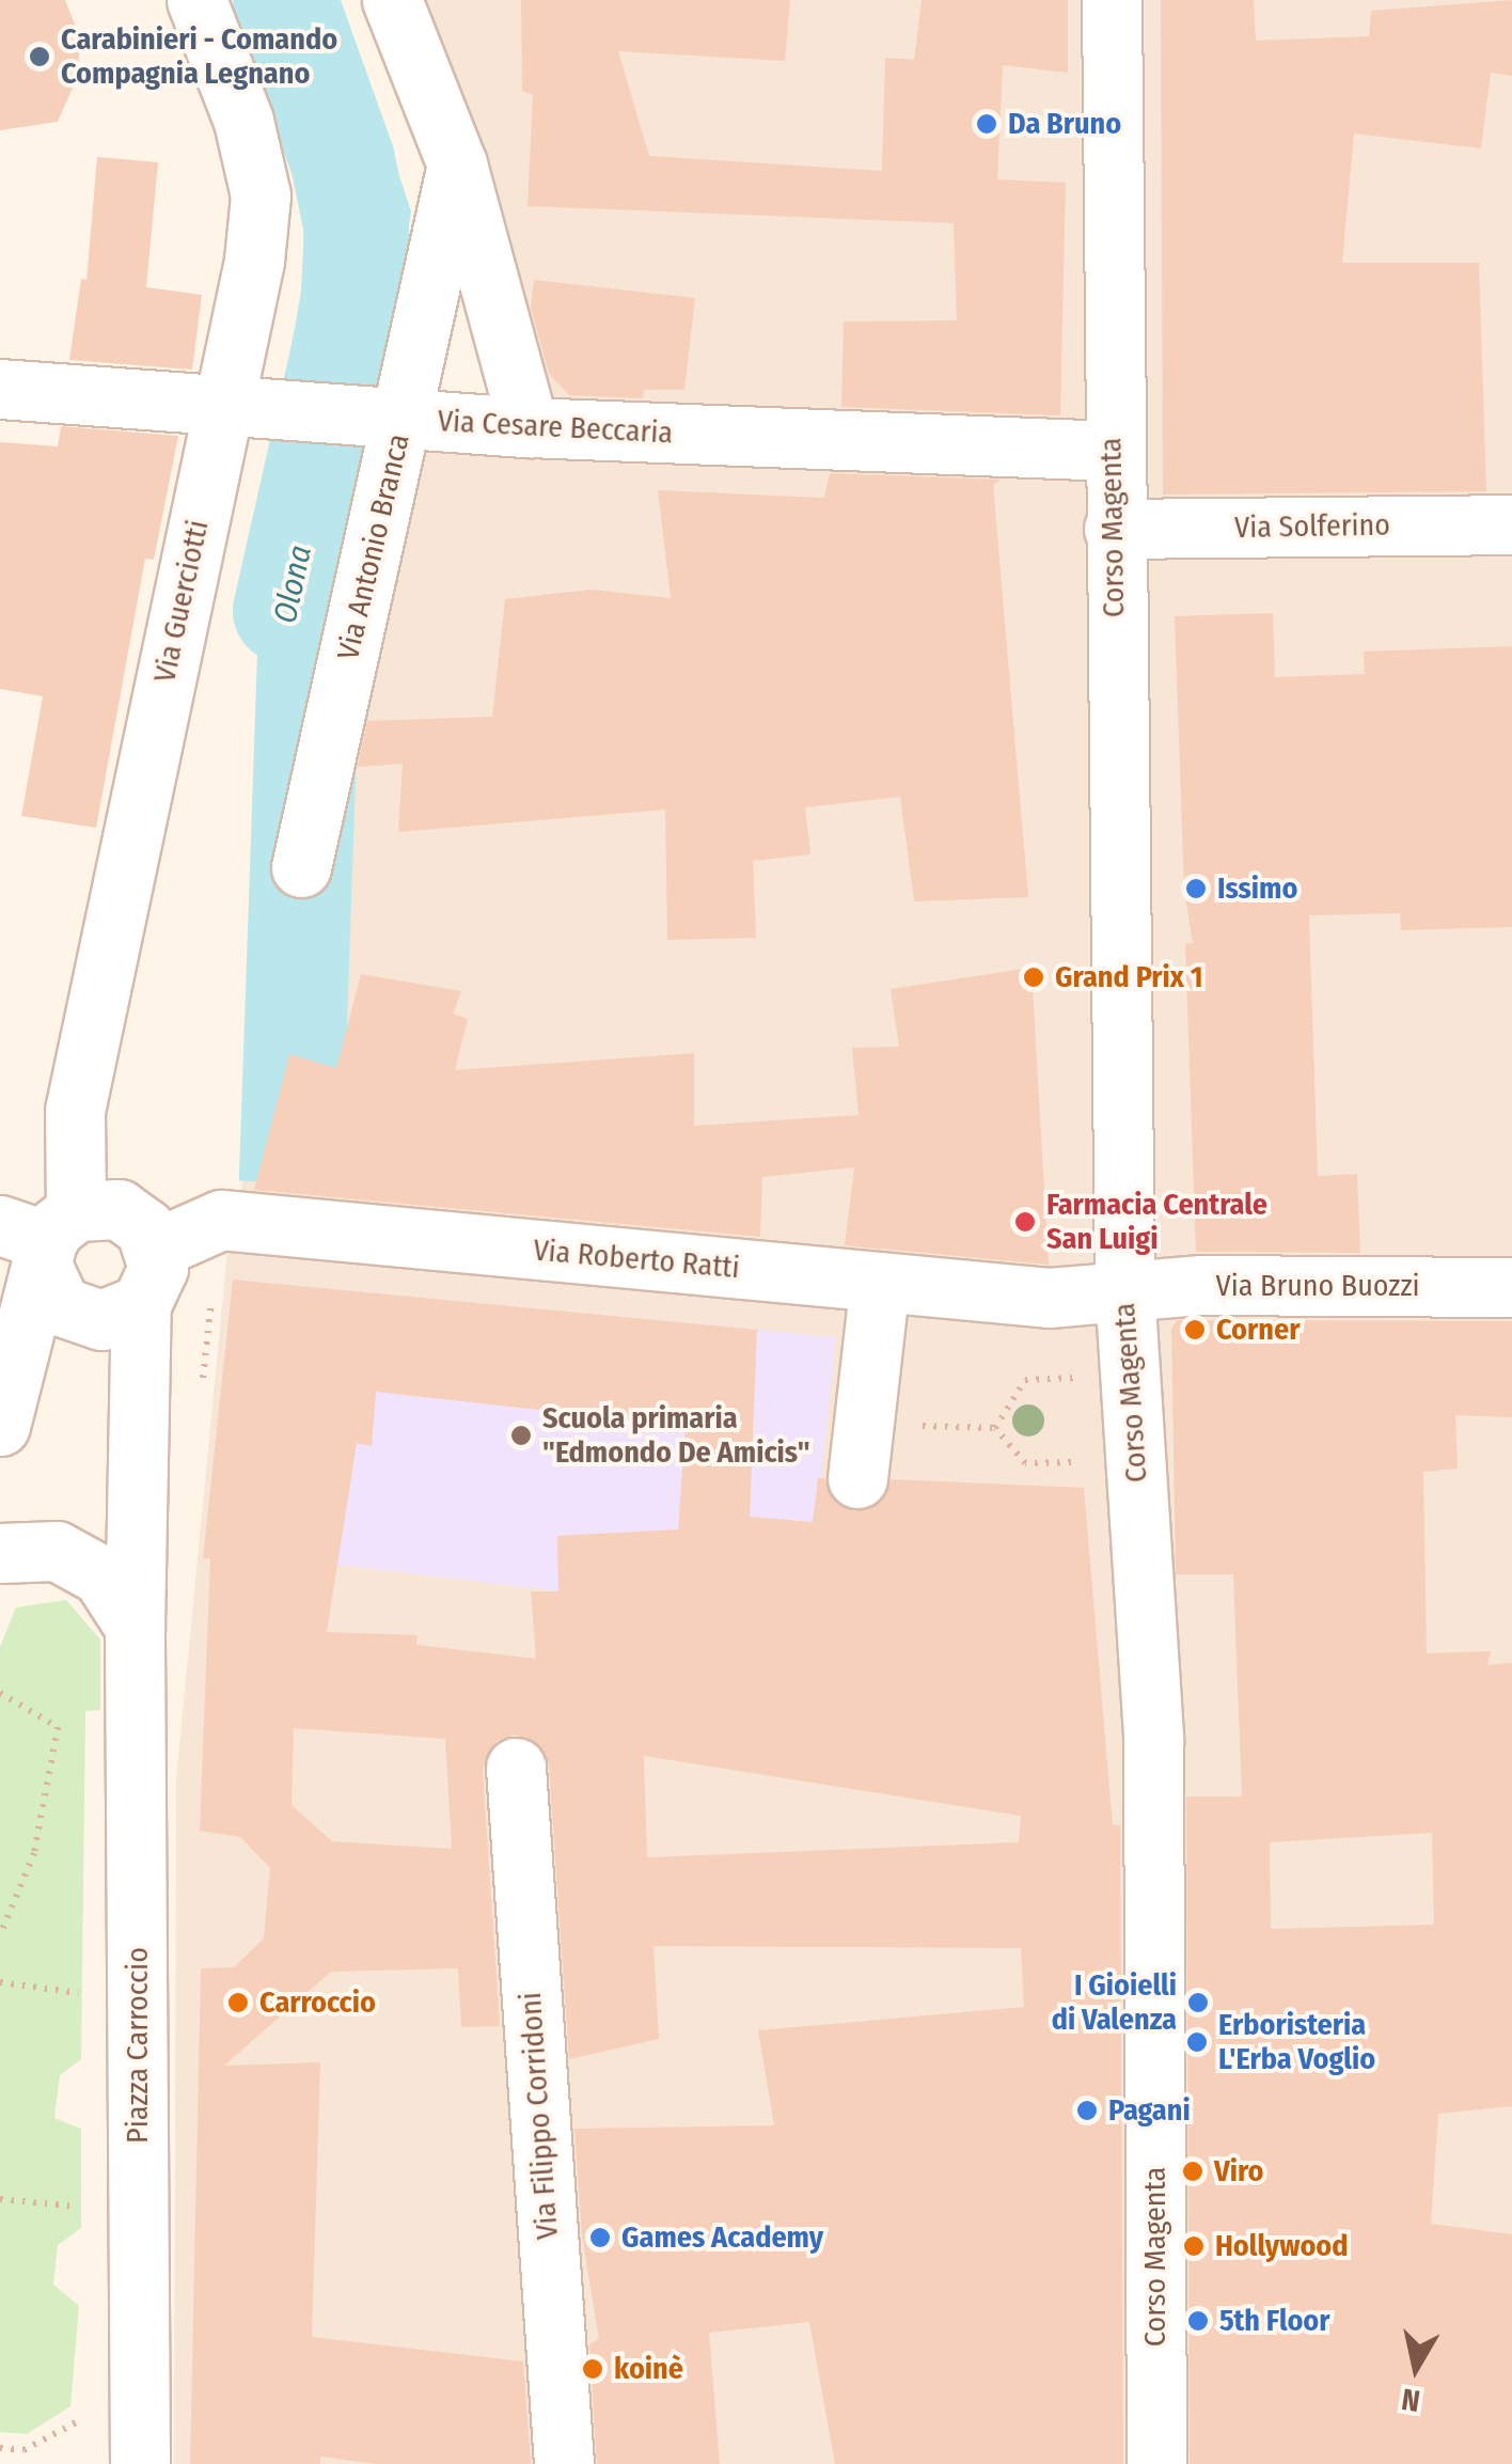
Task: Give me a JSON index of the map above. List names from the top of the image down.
{
  "streets": {
    "street": [
      "Via Cesare Beccaria",
      "Via Solferino",
      "Corso Magenta",
      "Via Antonio Branca",
      "Via Guerciotti",
      "Via Roberto Ratti",
      "Via Bruno Buozzi",
      "Piazza Carroccio",
      "Via Filippo Corridoni"
    ]
  },
  "crossings": [
    ["Via Cesare Beccaria", "Corso Magenta"],
    ["Via Cesare Beccaria", "Via Antonio Branca"],
    ["Via Cesare Beccaria", "Via Guerciotti"],
    ["Via Solferino", "Corso Magenta"],
    ["Corso Magenta", "Via Roberto Ratti"],
    ["Corso Magenta", "Via Bruno Buozzi"],
    ["Via Guerciotti", "Via Roberto Ratti"],
    ["Via Guerciotti", "Piazza Carroccio"],
    ["Via Roberto Ratti", "Via Bruno Buozzi"],
    ["Via Roberto Ratti", "Piazza Carroccio"]
  ],
  "water": ["Olona"],
  "places": [
    "Carabinieri - Comando Compagnia Legnano",
    "Da Bruno",
    "Issimo",
    "Grand Prix 1",
    "Farmacia Centrale San Luigi",
    "Corner",
    "Scuola primaria \"Edmondo De Amicis\"",
    "Carroccio",
    "I Gioielli di Valenza",
    "Erboristeria L'Erba Voglio",
    "Pagani",
    "Viro",
    "Games Academy",
    "Hollywood",
    "5th Floor",
    "koinè"
  ],
  "north": "bottom"
}
